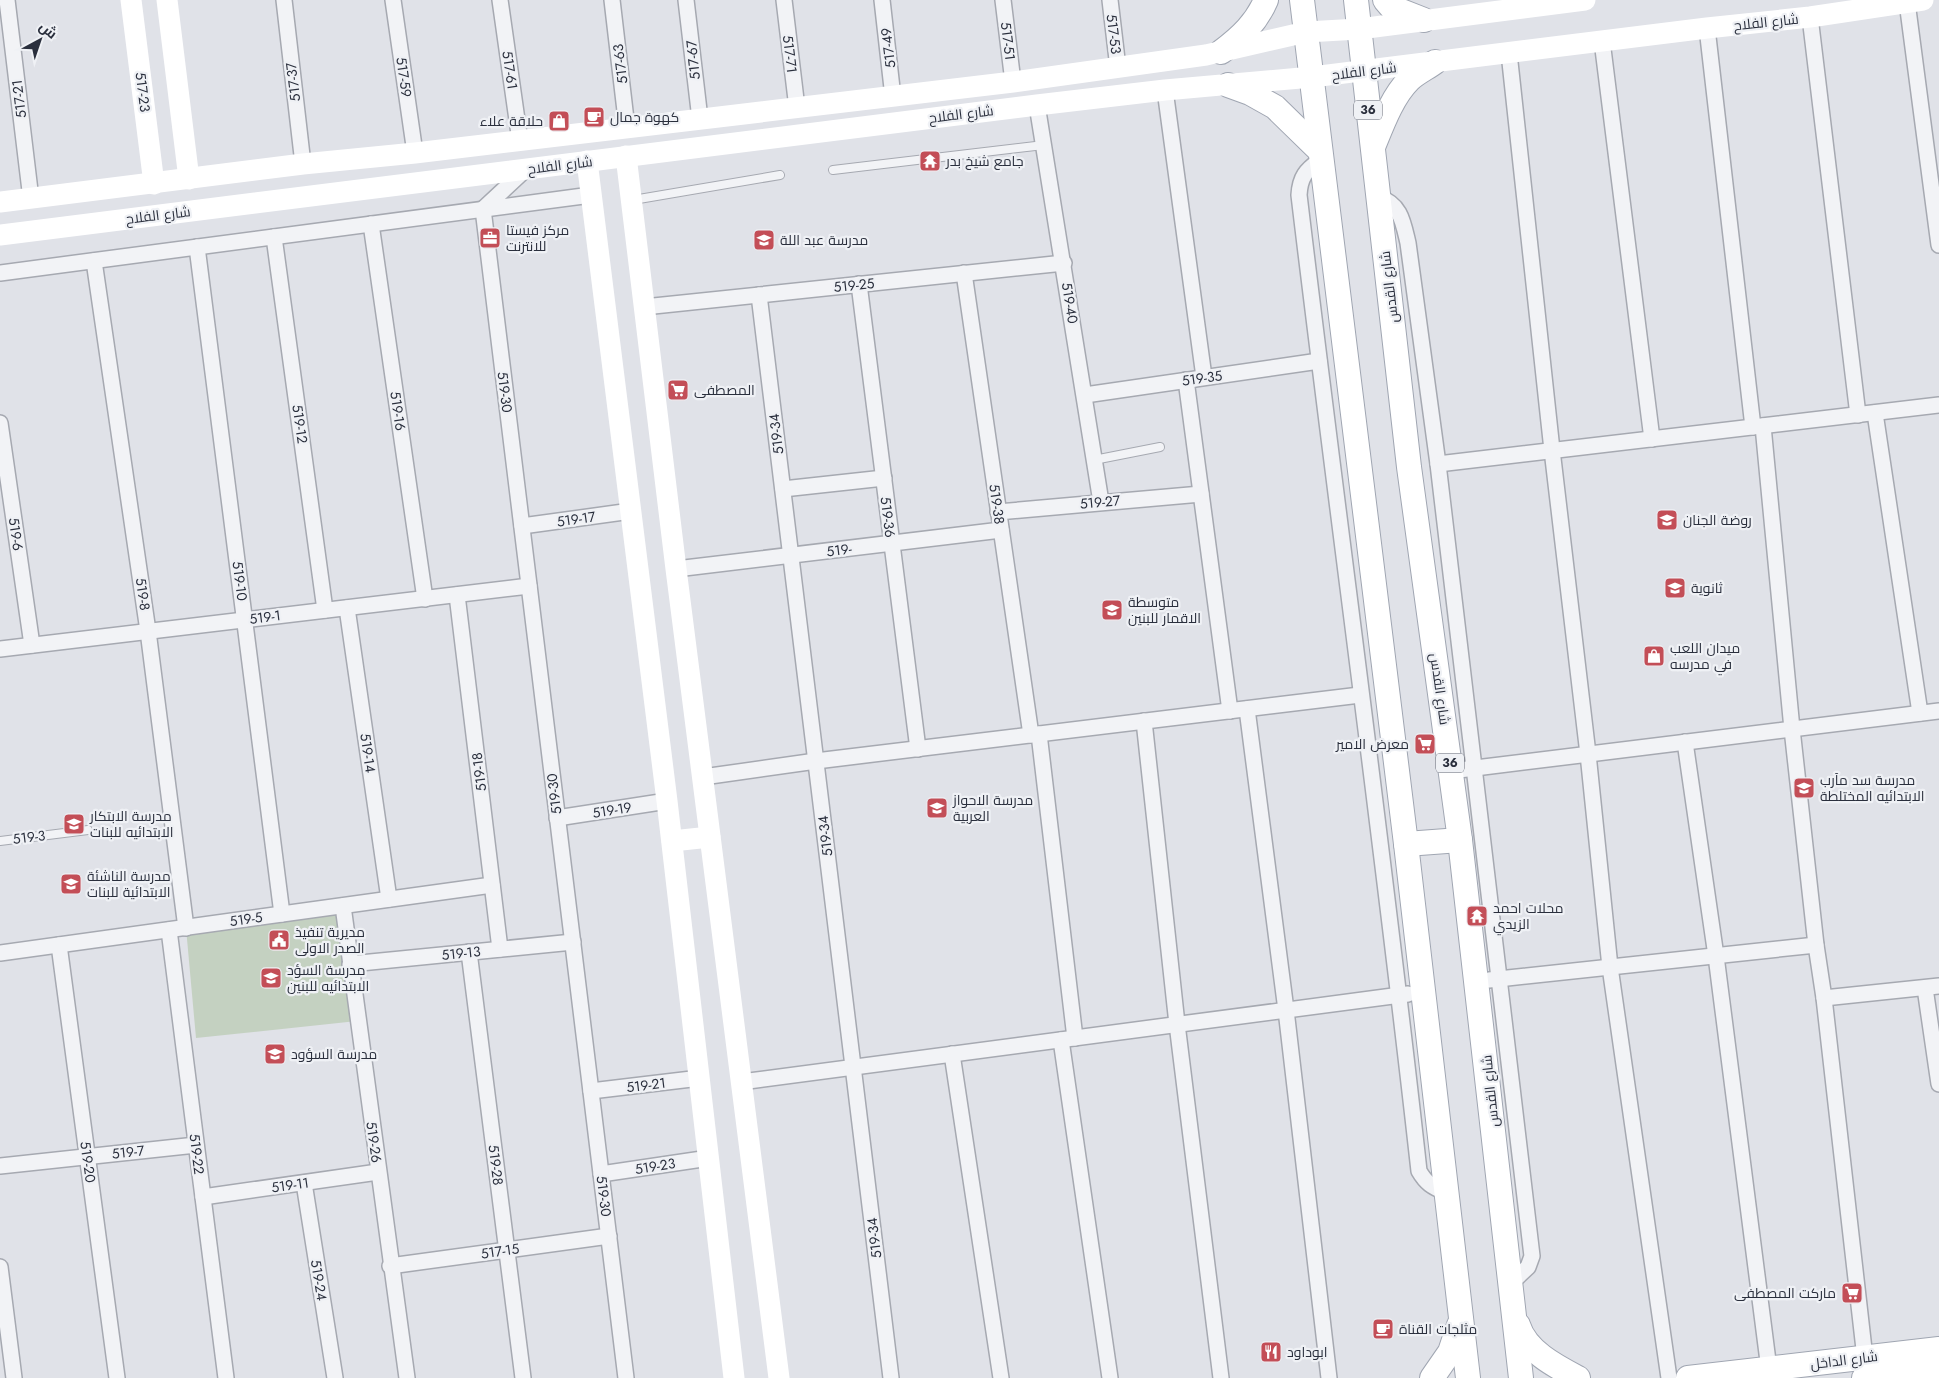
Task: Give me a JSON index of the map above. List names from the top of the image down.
{
  "streets": {
    "main road": [
      "شارع الفلاح",
      "517-23",
      "36",
      "شارع القدس",
      "شارع الداخل"
    ],
    "street": [
      "517-53",
      "517-51",
      "517-49",
      "517-71",
      "517-67",
      "517-63",
      "517-61",
      "517-59",
      "517-37",
      "517-21",
      "519-25",
      "519-40",
      "519-35",
      "519-30",
      "519-16",
      "519-12",
      "519-34",
      "519-27",
      "519-38",
      "519-36",
      "519-17",
      "519-6",
      "519-",
      "519-10",
      "519-8",
      "519-1",
      "519-14",
      "519-18",
      "519-19",
      "519-5",
      "519-13",
      "519-21",
      "519-26",
      "519-7",
      "519-22",
      "519-20",
      "519-28",
      "519-23",
      "519-11",
      "517-15",
      "519-24"
    ],
    "lane": ["519-3"]
  },
  "crossings": [
    ["شارع الفلاح", "517-53"],
    ["شارع الفلاح", "517-51"],
    ["شارع الفلاح", "517-49"],
    ["شارع الفلاح", "517-71"],
    ["شارع الفلاح", "517-67"],
    ["شارع الفلاح", "517-63"],
    ["شارع الفلاح", "517-61"],
    ["شارع الفلاح", "517-59"],
    ["شارع الفلاح", "517-37"],
    ["شارع الفلاح", "517-23"],
    ["شارع الفلاح", "517-21"],
    ["شارع الفلاح", "شارع القدس"],
    ["شارع الفلاح", "519-40"],
    ["519-25", "519-40"],
    ["519-25", "519-34"],
    ["519-25", "519-38"],
    ["519-25", "519-36"],
    ["519-40", "519-35"],
    ["519-40", "519-27"],
    ["519-30", "519-17"],
    ["519-30", "519-1"],
    ["519-30", "519-19"],
    ["519-30", "519-13"],
    ["519-30", "519-21"],
    ["519-30", "519-23"],
    ["519-30", "517-15"],
    ["519-16", "519-1"],
    ["519-12", "519-1"],
    ["519-34", "519-"],
    ["519-27", "519-38"],
    ["519-38", "519-"],
    ["519-36", "519-"],
    ["519-6", "519-1"],
    ["519-10", "519-1"],
    ["519-10", "519-5"],
    ["519-8", "519-1"],
    ["519-8", "519-5"],
    ["519-1", "519-14"],
    ["519-1", "519-18"],
    ["519-14", "519-5"],
    ["519-18", "519-5"],
    ["519-18", "519-13"],
    ["519-5", "519-26"],
    ["519-5", "519-22"],
    ["519-5", "519-20"],
    ["519-13", "519-26"],
    ["519-13", "519-28"],
    ["519-26", "519-11"],
    ["519-26", "517-15"],
    ["519-7", "519-22"],
    ["519-7", "519-20"],
    ["519-22", "519-11"],
    ["519-28", "517-15"],
    ["519-11", "519-24"]
  ],
  "places": {
    "cafe": ["كهوة جمال", "مثلجات القناة"],
    "shop": ["حلاقة علاء", "ميدان اللعب في مدرسه"],
    "temple": ["جامع شيخ بدر", "محلات احمد الزيدي"],
    "office": ["مركز فيستا للانترنت"],
    "school or university": [
      "مدرسة عبد اللة",
      "روضة الجنان",
      "ثانوية",
      "متوسطة الاقمار للبنين",
      "مدرسة سد مآرب الابتدائيه المختلطة",
      "مدرسة الاحواز العربية",
      "مدرسة الابتكار الابتدائيه للبنات",
      "مدرسة الناشئة الابتدائية للبنات",
      "مدرسة السؤد الابتدائيه للبنين",
      "مدرسة السؤود"
    ],
    "supermarket": ["المصطفى", "معرض الامير", "ماركت المصطفى"],
    "public building": ["مديرية تنفيذ الصدر الاولى"],
    "restaurant": ["ابوداود"]
  },
  "north": "top right"
}
